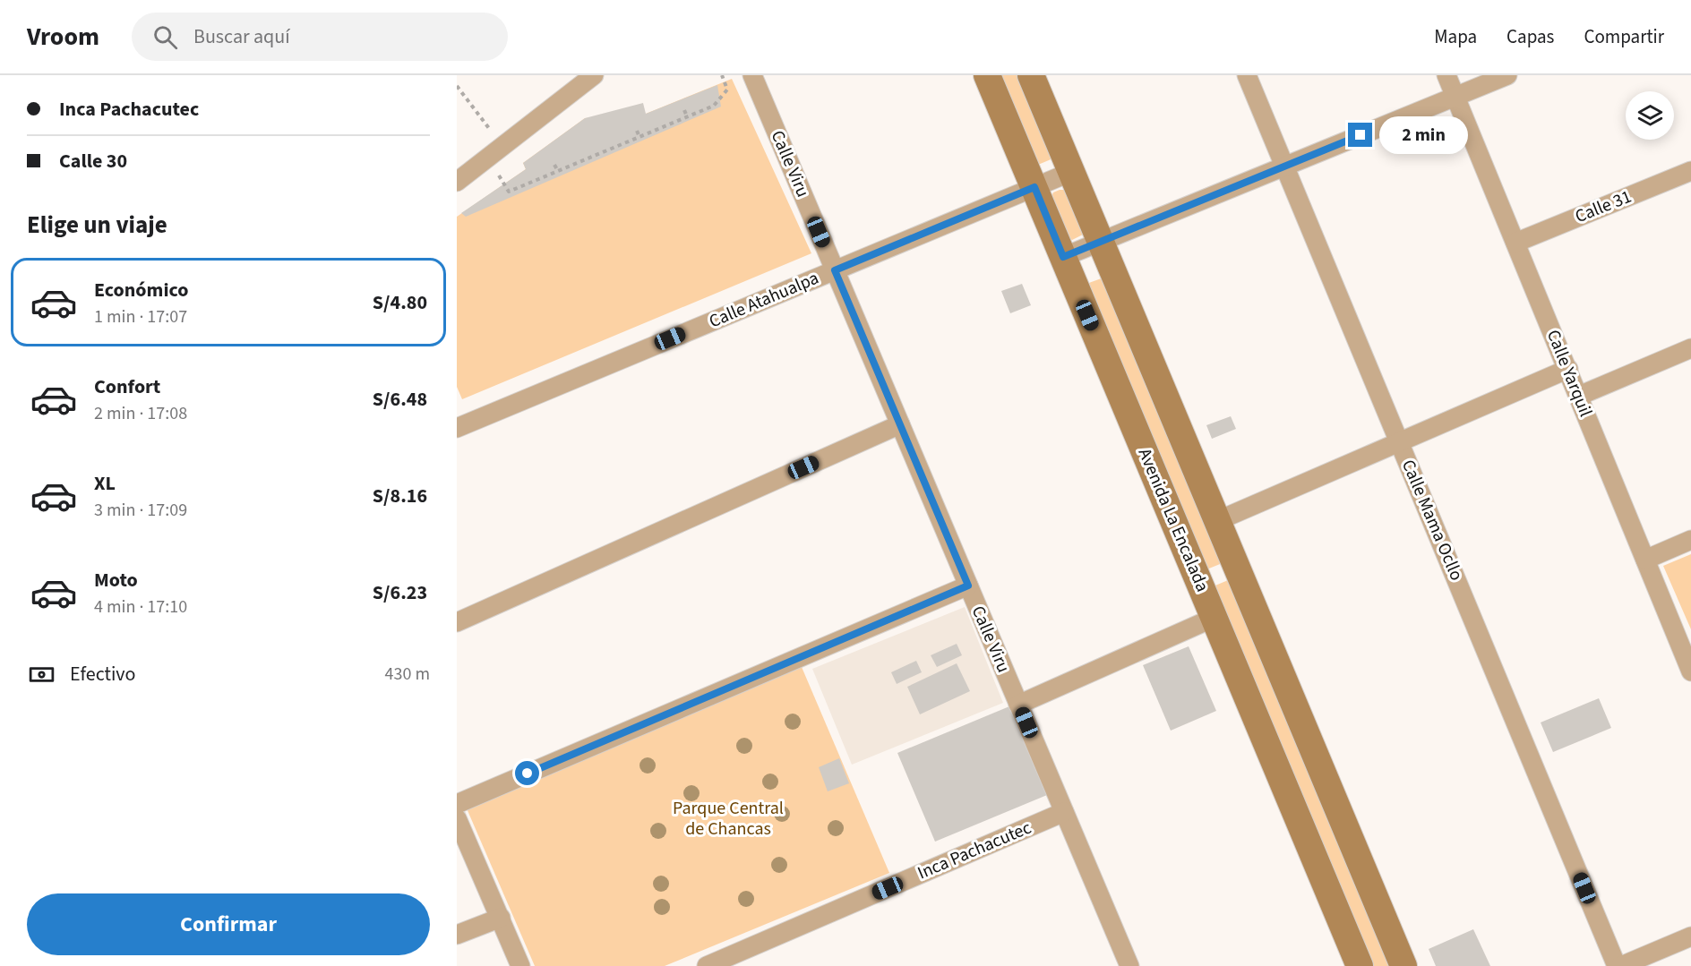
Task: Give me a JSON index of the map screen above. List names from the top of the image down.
{
  "streets": {
    "street": [
      "Calle Viru",
      "Calle 31",
      "Calle Atahualpa",
      "Calle Yarquil",
      "Avenida La Encalada",
      "Calle Mama Ocllo",
      "Inca Pachacutec"
    ]
  },
  "crossings": [
    ["Calle Viru", "Calle Atahualpa"],
    ["Calle Viru", "Inca Pachacutec"],
    ["Calle 31", "Calle Yarquil"],
    ["Calle Atahualpa", "Avenida La Encalada"]
  ],
  "parks": ["Parque Central de Chancas"],
  "page": {
    "header": "Vroom",
    "search": "Buscar aquí",
    "nav": ["Mapa", "Capas", "Compartir"],
    "banner": ["Inca Pachacutec", "Calle 30"],
    "bubble": "2 min",
    "heading": "Elige un viaje",
    "list": [
      {
        "name": "Económico",
        "note": "1 min · 17:07",
        "value": "S/4.80"
      },
      {
        "name": "Confort",
        "note": "2 min · 17:08",
        "value": "S/6.48"
      },
      {
        "name": "XL",
        "note": "3 min · 17:09",
        "value": "S/8.16"
      },
      {
        "name": "Moto",
        "note": "4 min · 17:10",
        "value": "S/6.23"
      }
    ],
    "pay": ["Efectivo", "430 m"],
    "buttons": "Confirmar"
  }
}
